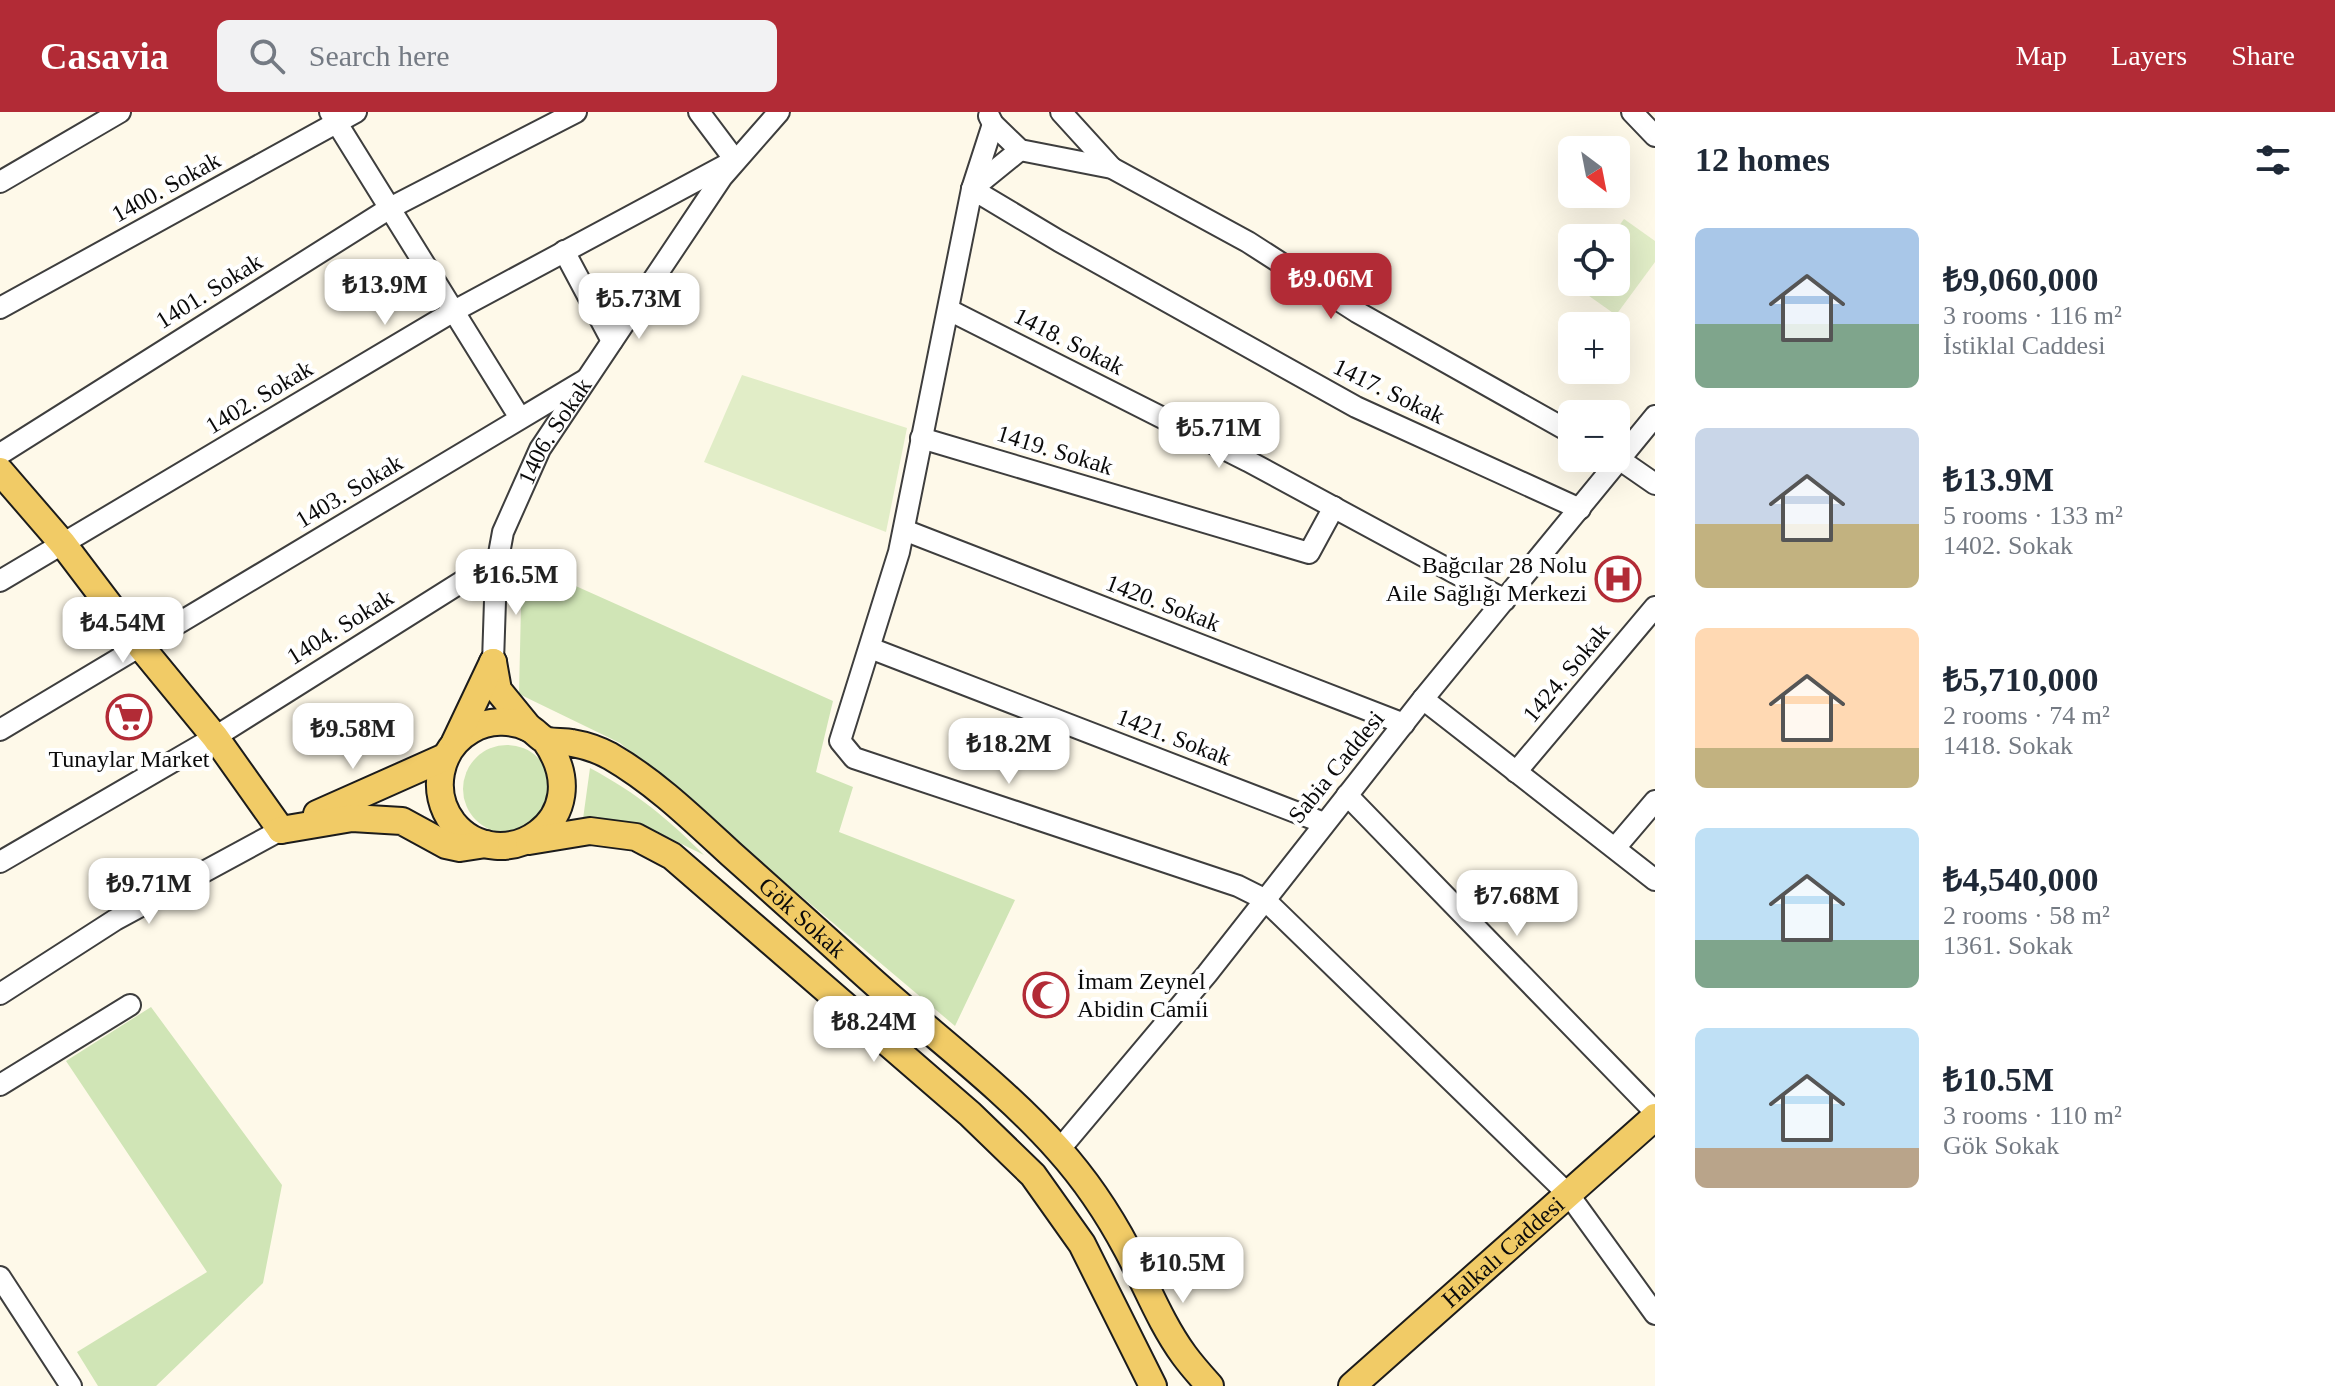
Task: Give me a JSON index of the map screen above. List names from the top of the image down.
{
  "streets": {
    "main road": ["Gök Sokak", "Halkalı Caddesi"],
    "street": [
      "1400. Sokak",
      "1401. Sokak",
      "1418. Sokak",
      "1417. Sokak",
      "1402. Sokak",
      "1406. Sokak",
      "1419. Sokak",
      "1403. Sokak",
      "1420. Sokak",
      "1404. Sokak",
      "1424. Sokak",
      "1421. Sokak",
      "Sabia Caddesi"
    ]
  },
  "crossings": [
    ["1418. Sokak", "1419. Sokak"],
    ["1418. Sokak", "Sabia Caddesi"],
    ["1417. Sokak", "Sabia Caddesi"],
    ["1402. Sokak", "1406. Sokak"],
    ["1406. Sokak", "1403. Sokak"],
    ["1406. Sokak", "1404. Sokak"],
    ["1420. Sokak", "Sabia Caddesi"],
    ["1421. Sokak", "Sabia Caddesi"],
    ["Sabia Caddesi", "Gök Sokak"]
  ],
  "places": {
    "hospital": ["Bağcılar 28 Nolu Aile Sağlığı Merkezi"],
    "supermarket": ["Tunaylar Market"],
    "mosque": ["İmam Zeynel Abidin Camii"]
  },
  "north": "bottom right",
  "page": {
    "header": "Casavia",
    "search": "Search here",
    "nav": ["Map", "Layers", "Share"],
    "heading": "12 homes",
    "map_buttons": ["+", "−"],
    "list": [
      {
        "name": "₺9,060,000",
        "note": "3 rooms · 116 m² · İstiklal Caddesi"
      },
      {
        "name": "₺13.9M",
        "note": "5 rooms · 133 m² · 1402. Sokak"
      },
      {
        "name": "₺5,710,000",
        "note": "2 rooms · 74 m² · 1418. Sokak"
      },
      {
        "name": "₺4,540,000",
        "note": "2 rooms · 58 m² · 1361. Sokak"
      },
      {
        "name": "₺10.5M",
        "note": "3 rooms · 110 m² · Gök Sokak"
      }
    ],
    "price": [
      "₺9.06M",
      "₺13.9M",
      "₺5.73M",
      "₺5.71M",
      "₺16.5M",
      "₺4.54M",
      "₺9.58M",
      "₺18.2M",
      "₺9.71M",
      "₺7.68M",
      "₺8.24M",
      "₺10.5M"
    ]
  }
}
